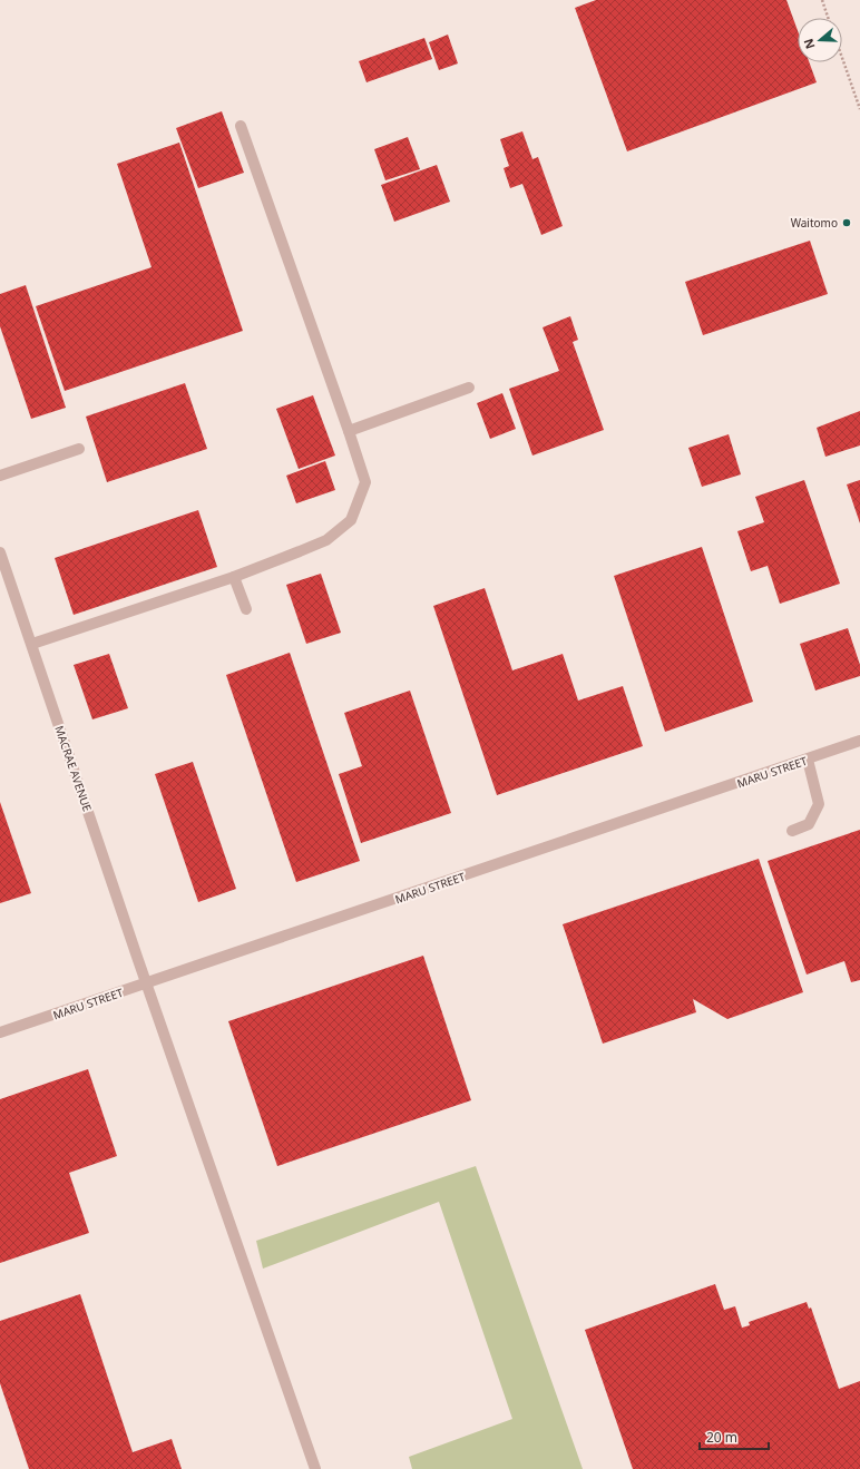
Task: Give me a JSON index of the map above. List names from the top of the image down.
{
  "streets": {
    "street": ["MACRAE AVENUE", "MARU STREET"]
  },
  "crossings": [
    ["MACRAE AVENUE", "MARU STREET"]
  ],
  "places": ["Waitomo"],
  "scale_bar": "20 m",
  "north": "left"
}
